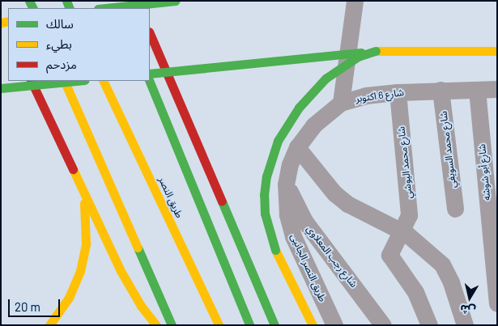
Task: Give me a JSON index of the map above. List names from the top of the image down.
{
  "streets": {
    "highway": ["طريق النصر"],
    "street": [
      "شارع 6 اكتوبر",
      "شارع محمد السويفي",
      "شارع محمد اليوشي",
      "شارع أبو شوشه",
      "شارع رجب المعلاوي",
      "طريق النصر الجانيى"
    ]
  },
  "crossings": [
    ["شارع 6 اكتوبر", "شارع محمد السويفي"],
    ["شارع 6 اكتوبر", "شارع محمد اليوشي"],
    ["شارع 6 اكتوبر", "شارع أبو شوشه"],
    ["شارع 6 اكتوبر", "شارع رجب المعلاوي"],
    ["شارع 6 اكتوبر", "طريق النصر الجانيى"],
    ["شارع رجب المعلاوي", "طريق النصر الجانيى"]
  ],
  "legend": ["سالك", "بطيء", "مزدحم"],
  "scale_bar": "20 m",
  "north": "bottom"
}
